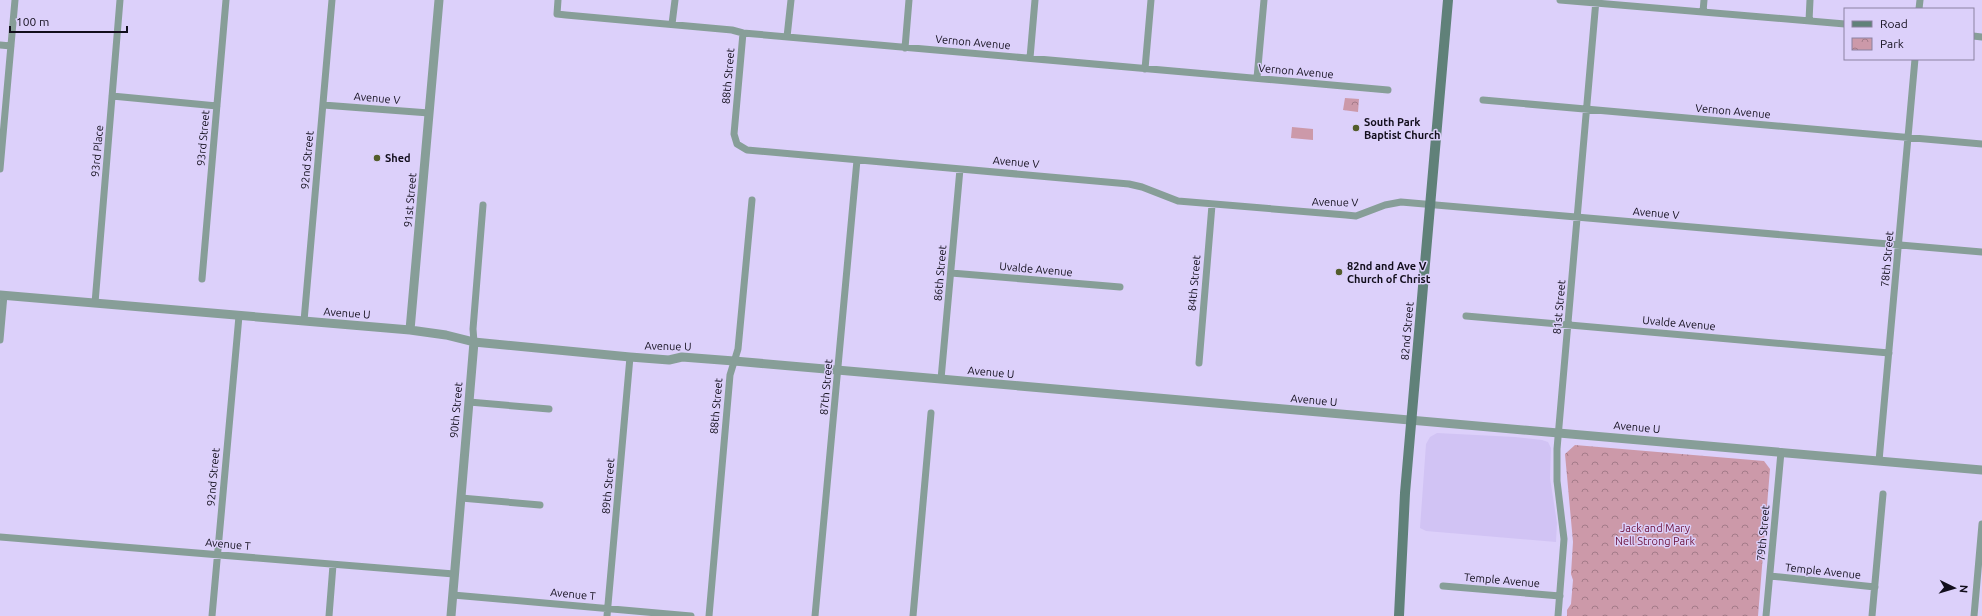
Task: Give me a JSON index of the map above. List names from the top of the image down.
{
  "streets": {
    "main road": ["82nd Street"],
    "street": [
      "Vernon Avenue",
      "88th Street",
      "Avenue V",
      "93rd Street",
      "93rd Place",
      "92nd Street",
      "91st Street",
      "78th Street",
      "Uvalde Avenue",
      "86th Street",
      "84th Street",
      "81st Street",
      "Avenue U",
      "87th Street",
      "90th Street",
      "89th Street",
      "79th Street",
      "Avenue T",
      "Temple Avenue"
    ]
  },
  "crossings": [
    ["Vernon Avenue", "88th Street"],
    ["Vernon Avenue", "78th Street"],
    ["Vernon Avenue", "81st Street"],
    ["88th Street", "Avenue V"],
    ["88th Street", "Avenue U"],
    ["Avenue V", "92nd Street"],
    ["Avenue V", "91st Street"],
    ["Avenue V", "78th Street"],
    ["Avenue V", "86th Street"],
    ["Avenue V", "84th Street"],
    ["Avenue V", "81st Street"],
    ["Avenue V", "82nd Street"],
    ["Avenue V", "87th Street"],
    ["93rd Place", "Avenue U"],
    ["92nd Street", "Avenue U"],
    ["92nd Street", "Avenue T"],
    ["91st Street", "Avenue U"],
    ["78th Street", "Uvalde Avenue"],
    ["78th Street", "Avenue U"],
    ["Uvalde Avenue", "86th Street"],
    ["Uvalde Avenue", "81st Street"],
    ["86th Street", "Avenue U"],
    ["81st Street", "Avenue U"],
    ["81st Street", "Temple Avenue"],
    ["Avenue U", "82nd Street"],
    ["Avenue U", "87th Street"],
    ["Avenue U", "90th Street"],
    ["Avenue U", "89th Street"],
    ["Avenue U", "79th Street"],
    ["90th Street", "Avenue T"],
    ["89th Street", "Avenue T"],
    ["79th Street", "Temple Avenue"]
  ],
  "parks": ["Jack and Mary Nell Strong Park"],
  "places": ["South Park Baptist Church", "Shed", "82nd and Ave V Church of Christ"],
  "legend": ["Road", "Park"],
  "scale_bar": "100 m",
  "north": "right"
}
